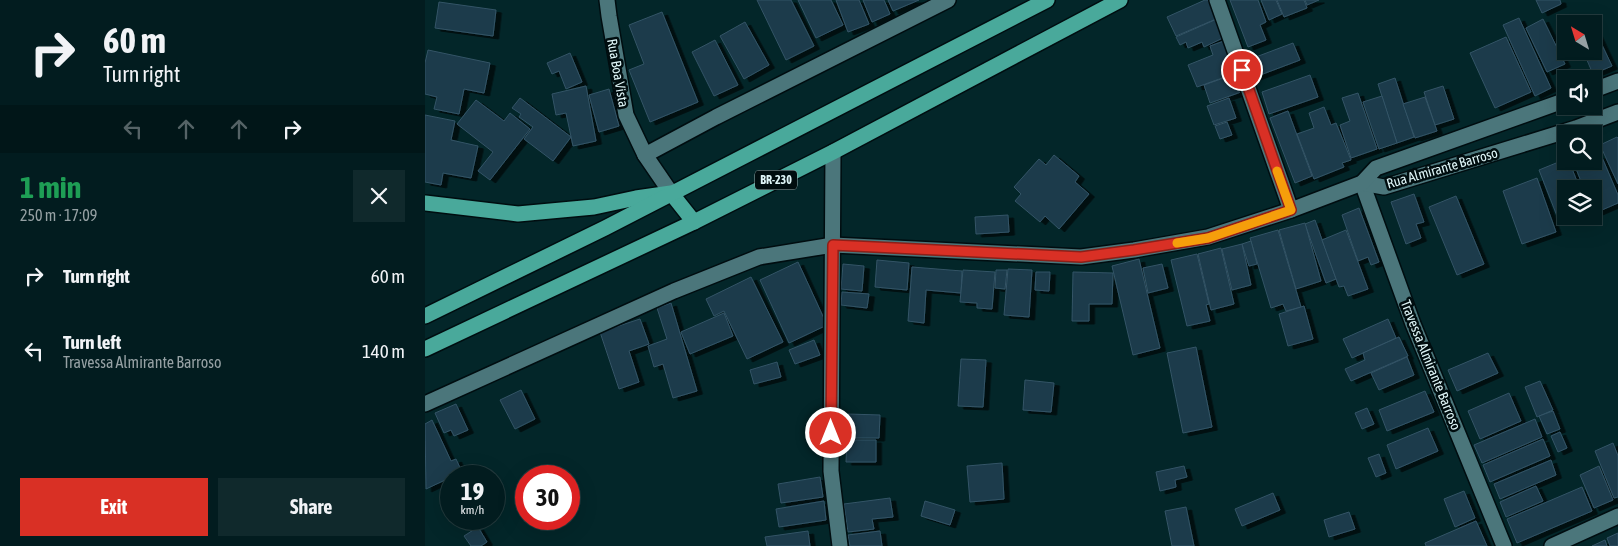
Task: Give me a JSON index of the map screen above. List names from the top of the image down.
{
  "streets": {
    "main road": ["BR-230"],
    "street": ["Rua Boa Vista", "Rua Almirante Barroso", "Travessa Almirante Barroso"]
  },
  "crossings": [
    ["Rua Boa Vista", "BR-230"],
    ["Rua Almirante Barroso", "Travessa Almirante Barroso"]
  ],
  "north": "top left",
  "page": {
    "turn": ["60 m", "Turn right"],
    "heading": ["1 min", "250 m · 17:09"],
    "list": [
      {
        "name": "Turn right",
        "value": "60 m"
      },
      {
        "name": "Turn left",
        "note": "Travessa Almirante Barroso",
        "value": "140 m"
      }
    ],
    "speed": "19 km/h",
    "limit": "30",
    "buttons": ["Exit", "Share"]
  }
}
